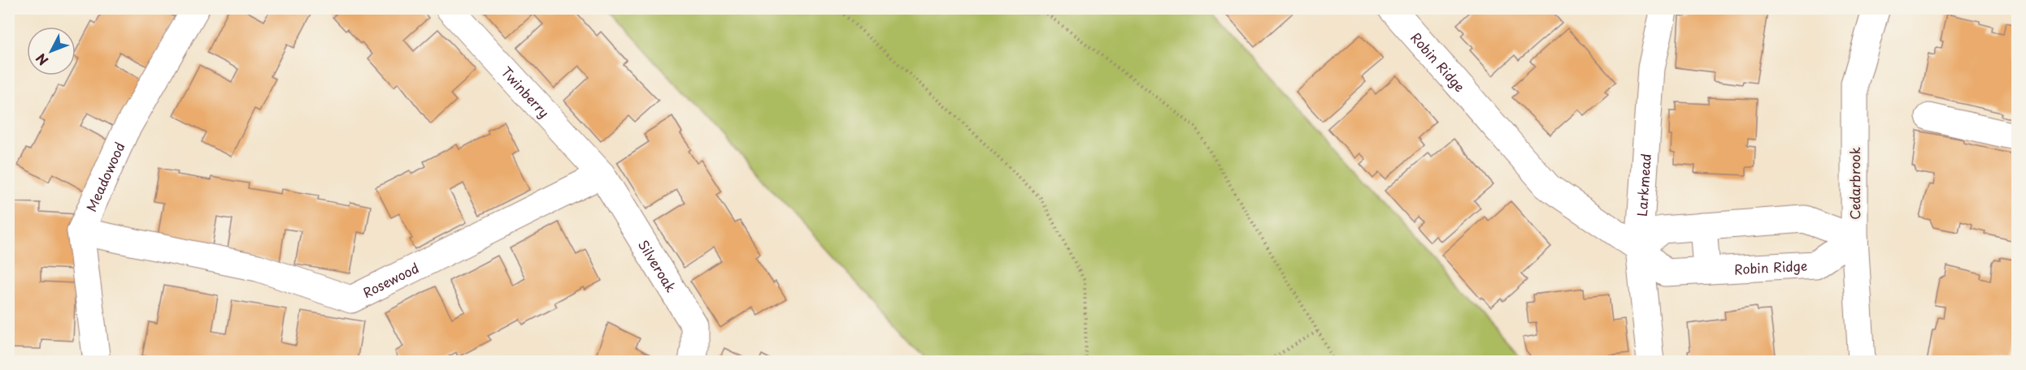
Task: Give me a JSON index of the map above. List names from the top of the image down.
{
  "streets": {
    "street": [
      "Robin Ridge",
      "Twinberry",
      "Meadowood",
      "Cedarbrook",
      "Larkmead",
      "Silveroak",
      "Rosewood"
    ]
  },
  "crossings": [
    ["Robin Ridge", "Cedarbrook"],
    ["Robin Ridge", "Larkmead"],
    ["Twinberry", "Silveroak"],
    ["Twinberry", "Rosewood"],
    ["Meadowood", "Rosewood"],
    ["Silveroak", "Rosewood"]
  ],
  "north": "bottom left"
}
